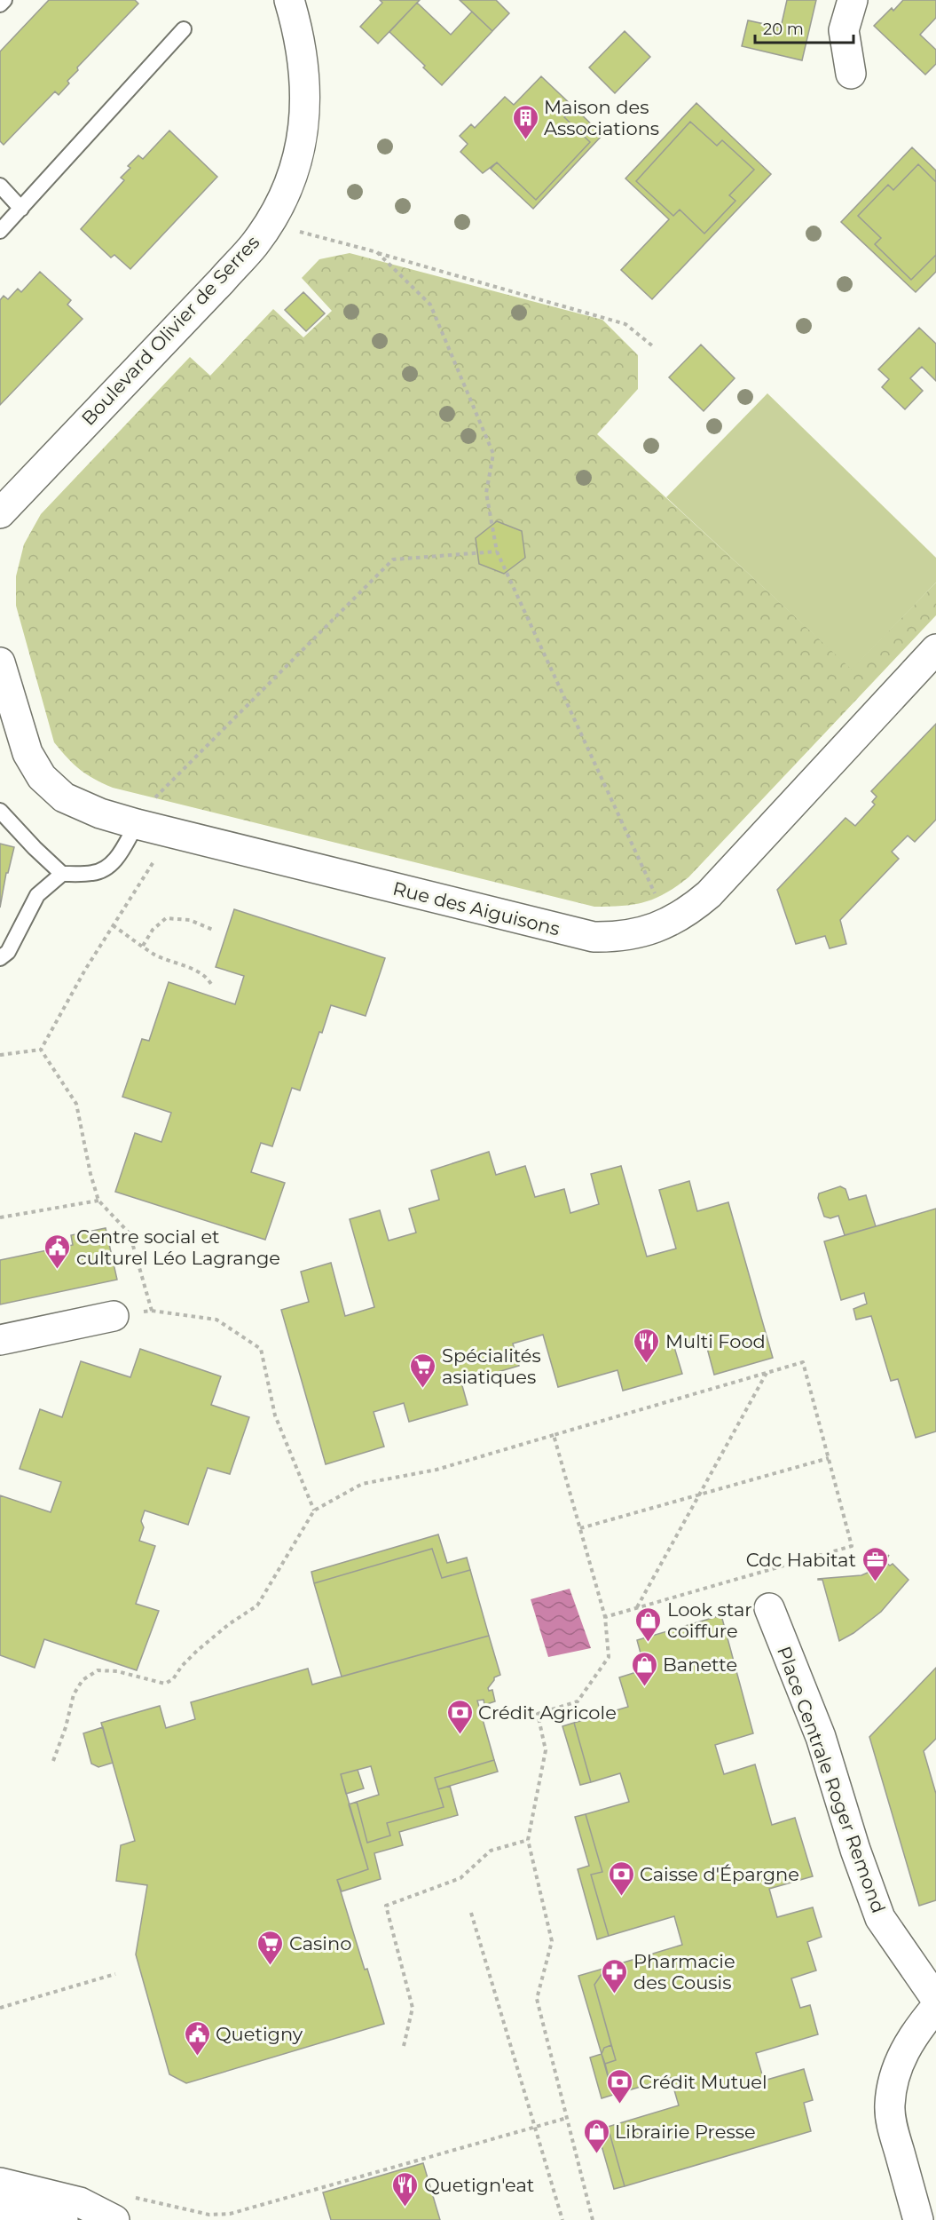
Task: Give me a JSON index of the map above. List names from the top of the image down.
{
  "streets": {
    "street": ["Boulevard Olivier de Serres", "Rue des Aiguisons", "Place Centrale Roger Remond"]
  },
  "places": {
    "building": ["Maison des Associations"],
    "public building": ["Centre social et culturel Léo Lagrange", "Quetigny"],
    "restaurant": ["Multi Food", "Quetign'eat"],
    "supermarket": ["Spécialités asiatiques", "Casino"],
    "office": ["Cdc Habitat"],
    "shop": ["Look star coiffure", "Banette", "Librairie Presse"],
    "bank": ["Crédit Agricole", "Caisse d'Épargne", "Crédit Mutuel"],
    "pharmacy": ["Pharmacie des Cousis"]
  },
  "scale_bar": "20 m"
}
